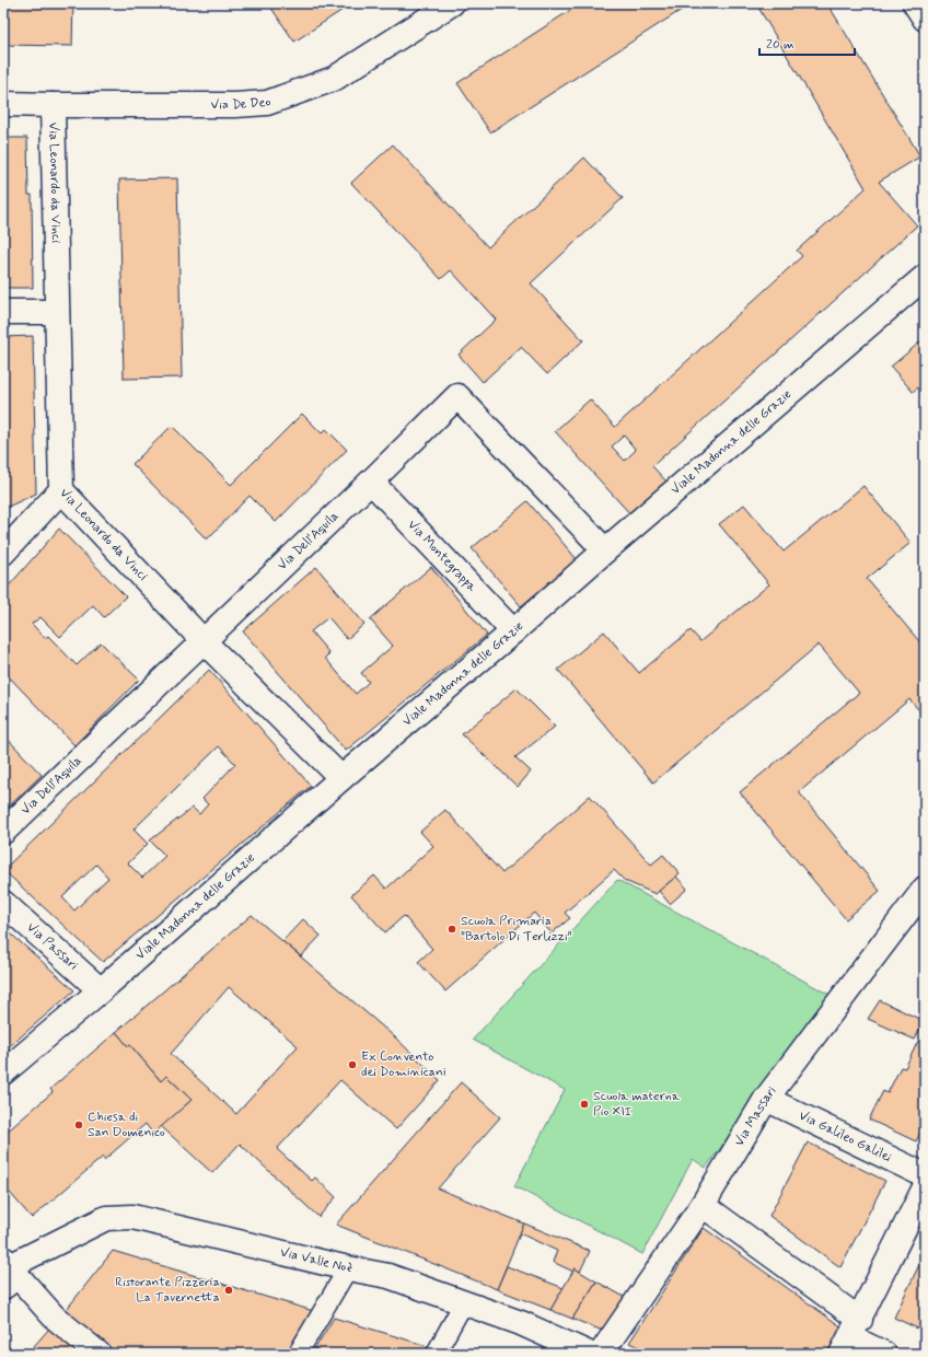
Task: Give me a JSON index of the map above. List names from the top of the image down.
{
  "streets": {
    "street": [
      "Via De Deo",
      "Via Leonardo da Vinci",
      "Viale Madonna delle Grazie",
      "Via Dell'Aquila",
      "Via Montegrappa",
      "Via Passari",
      "Via Massari",
      "Via Galileo Galilei",
      "Via Valle Noè"
    ]
  },
  "crossings": [
    ["Via De Deo", "Via Leonardo da Vinci"],
    ["Via Leonardo da Vinci", "Viale Madonna delle Grazie"],
    ["Via Leonardo da Vinci", "Via Dell'Aquila"],
    ["Viale Madonna delle Grazie", "Via Dell'Aquila"],
    ["Viale Madonna delle Grazie", "Via Montegrappa"],
    ["Viale Madonna delle Grazie", "Via Passari"],
    ["Via Dell'Aquila", "Via Montegrappa"],
    ["Via Massari", "Via Galileo Galilei"]
  ],
  "places": [
    "Scuola Primaria \"Bartolo Di Terlizzi\"",
    "Ex Convento dei Dominicani",
    "Scuola materna Pio XII",
    "Chiesa di San Domenico",
    "Ristorante Pizzeria La Tavernetta"
  ],
  "scale_bar": "20 m"
}
